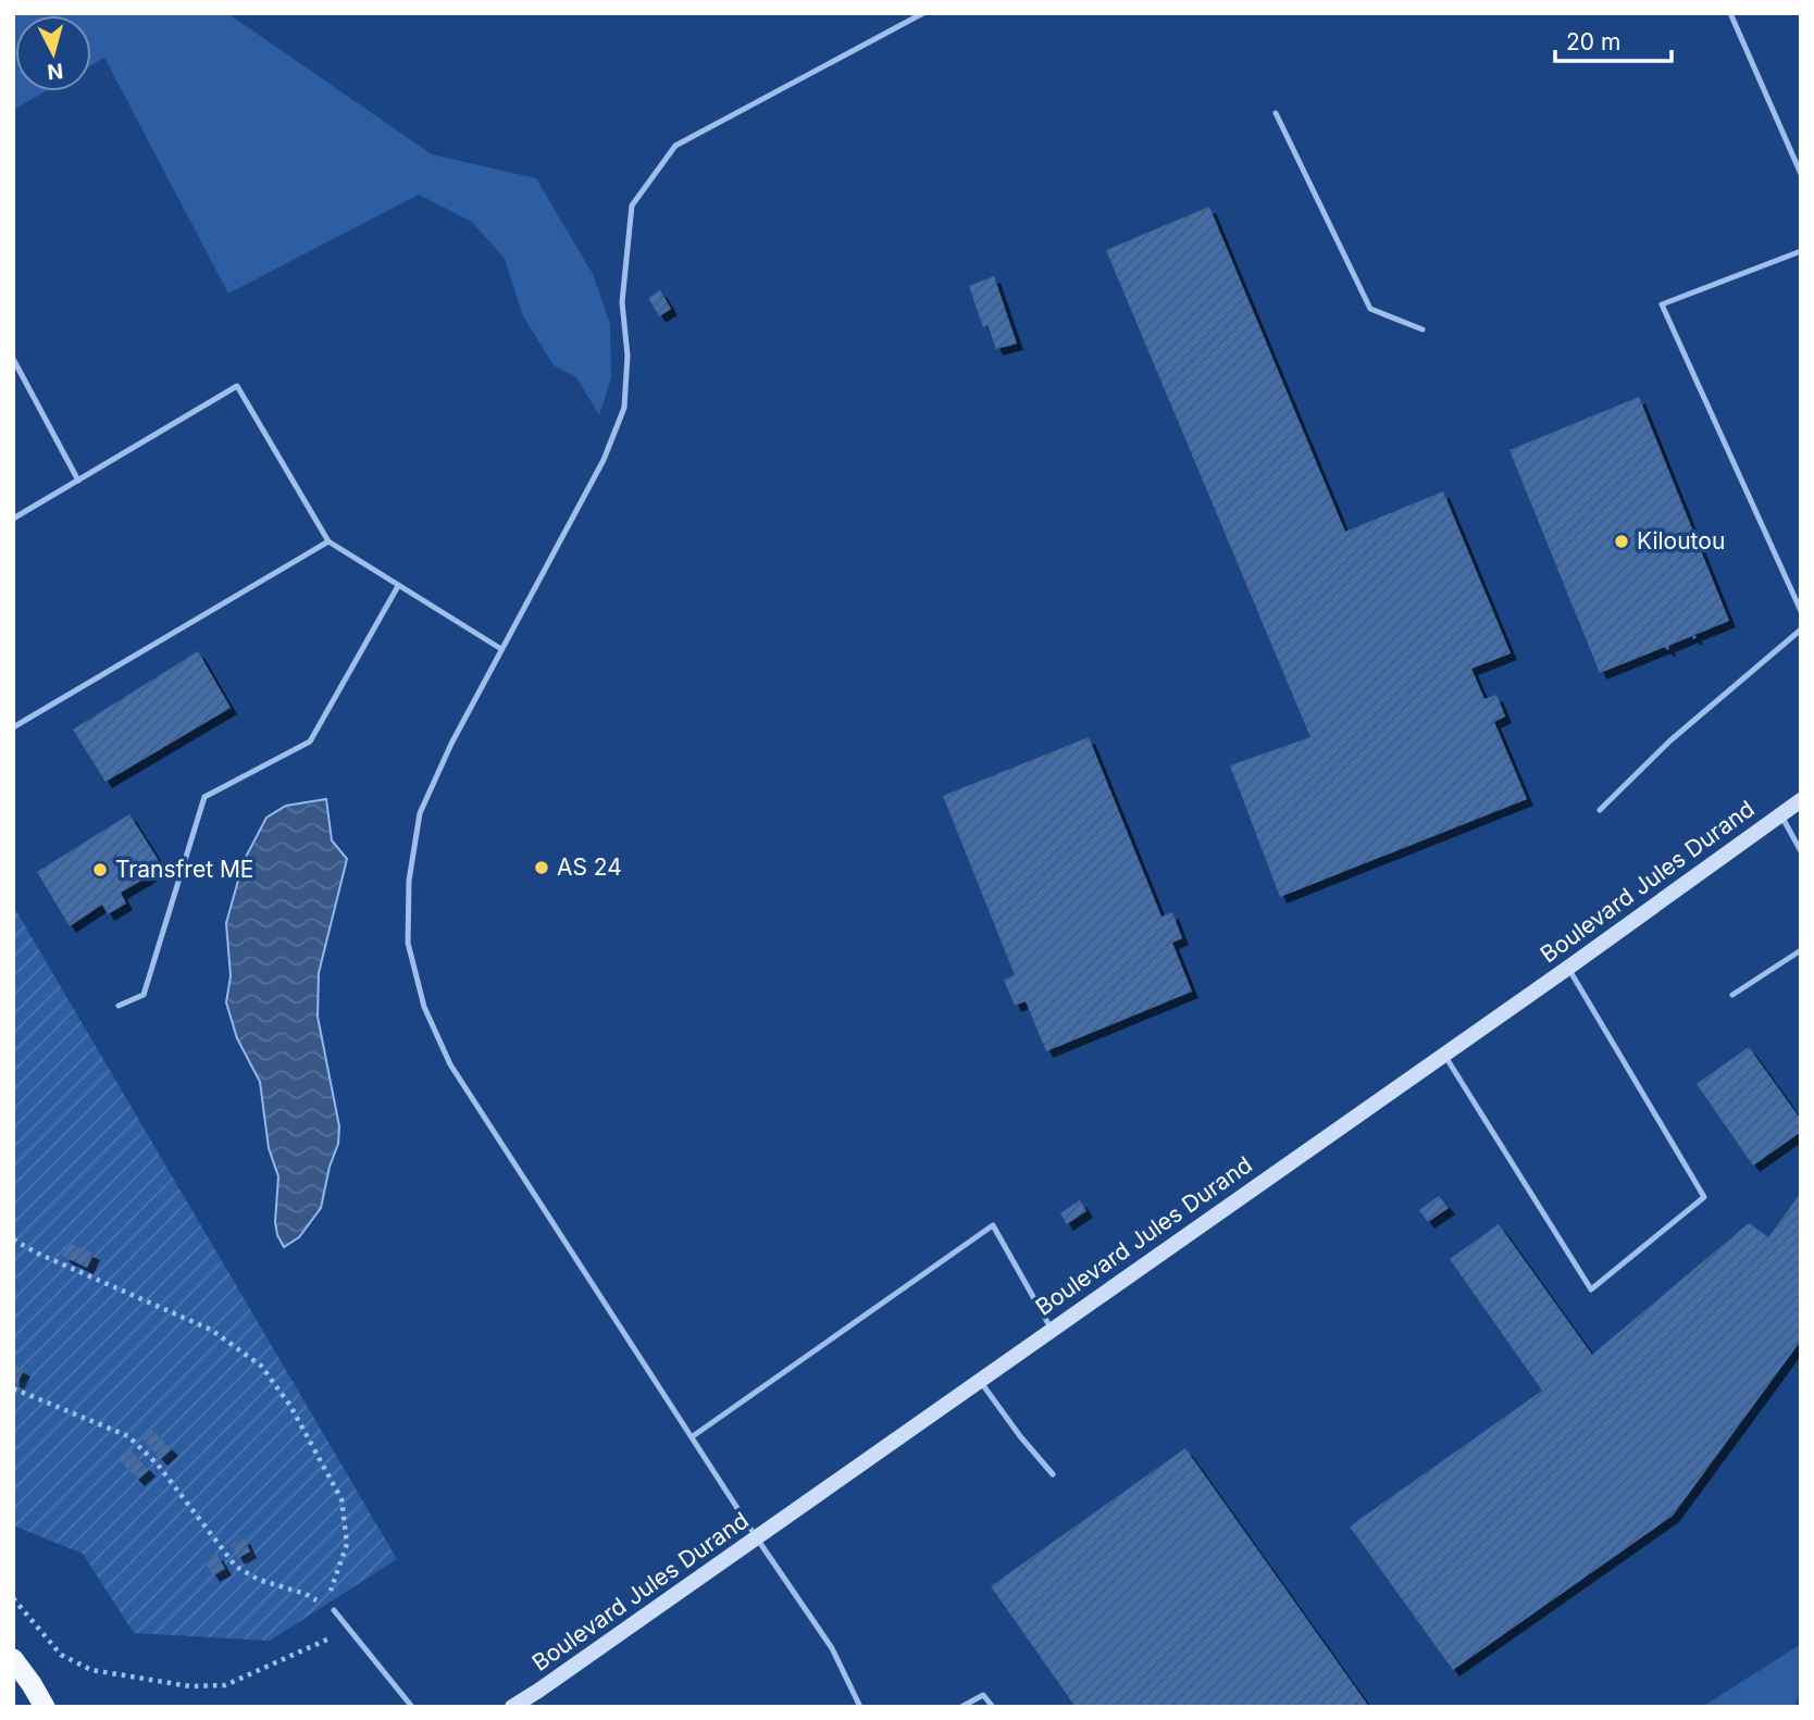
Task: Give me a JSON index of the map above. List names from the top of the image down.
{
  "streets": {
    "main road": ["Boulevard Jules Durand"]
  },
  "places": ["Kiloutou", "AS 24", "Transfret ME"],
  "scale_bar": "20 m",
  "north": "bottom"
}
